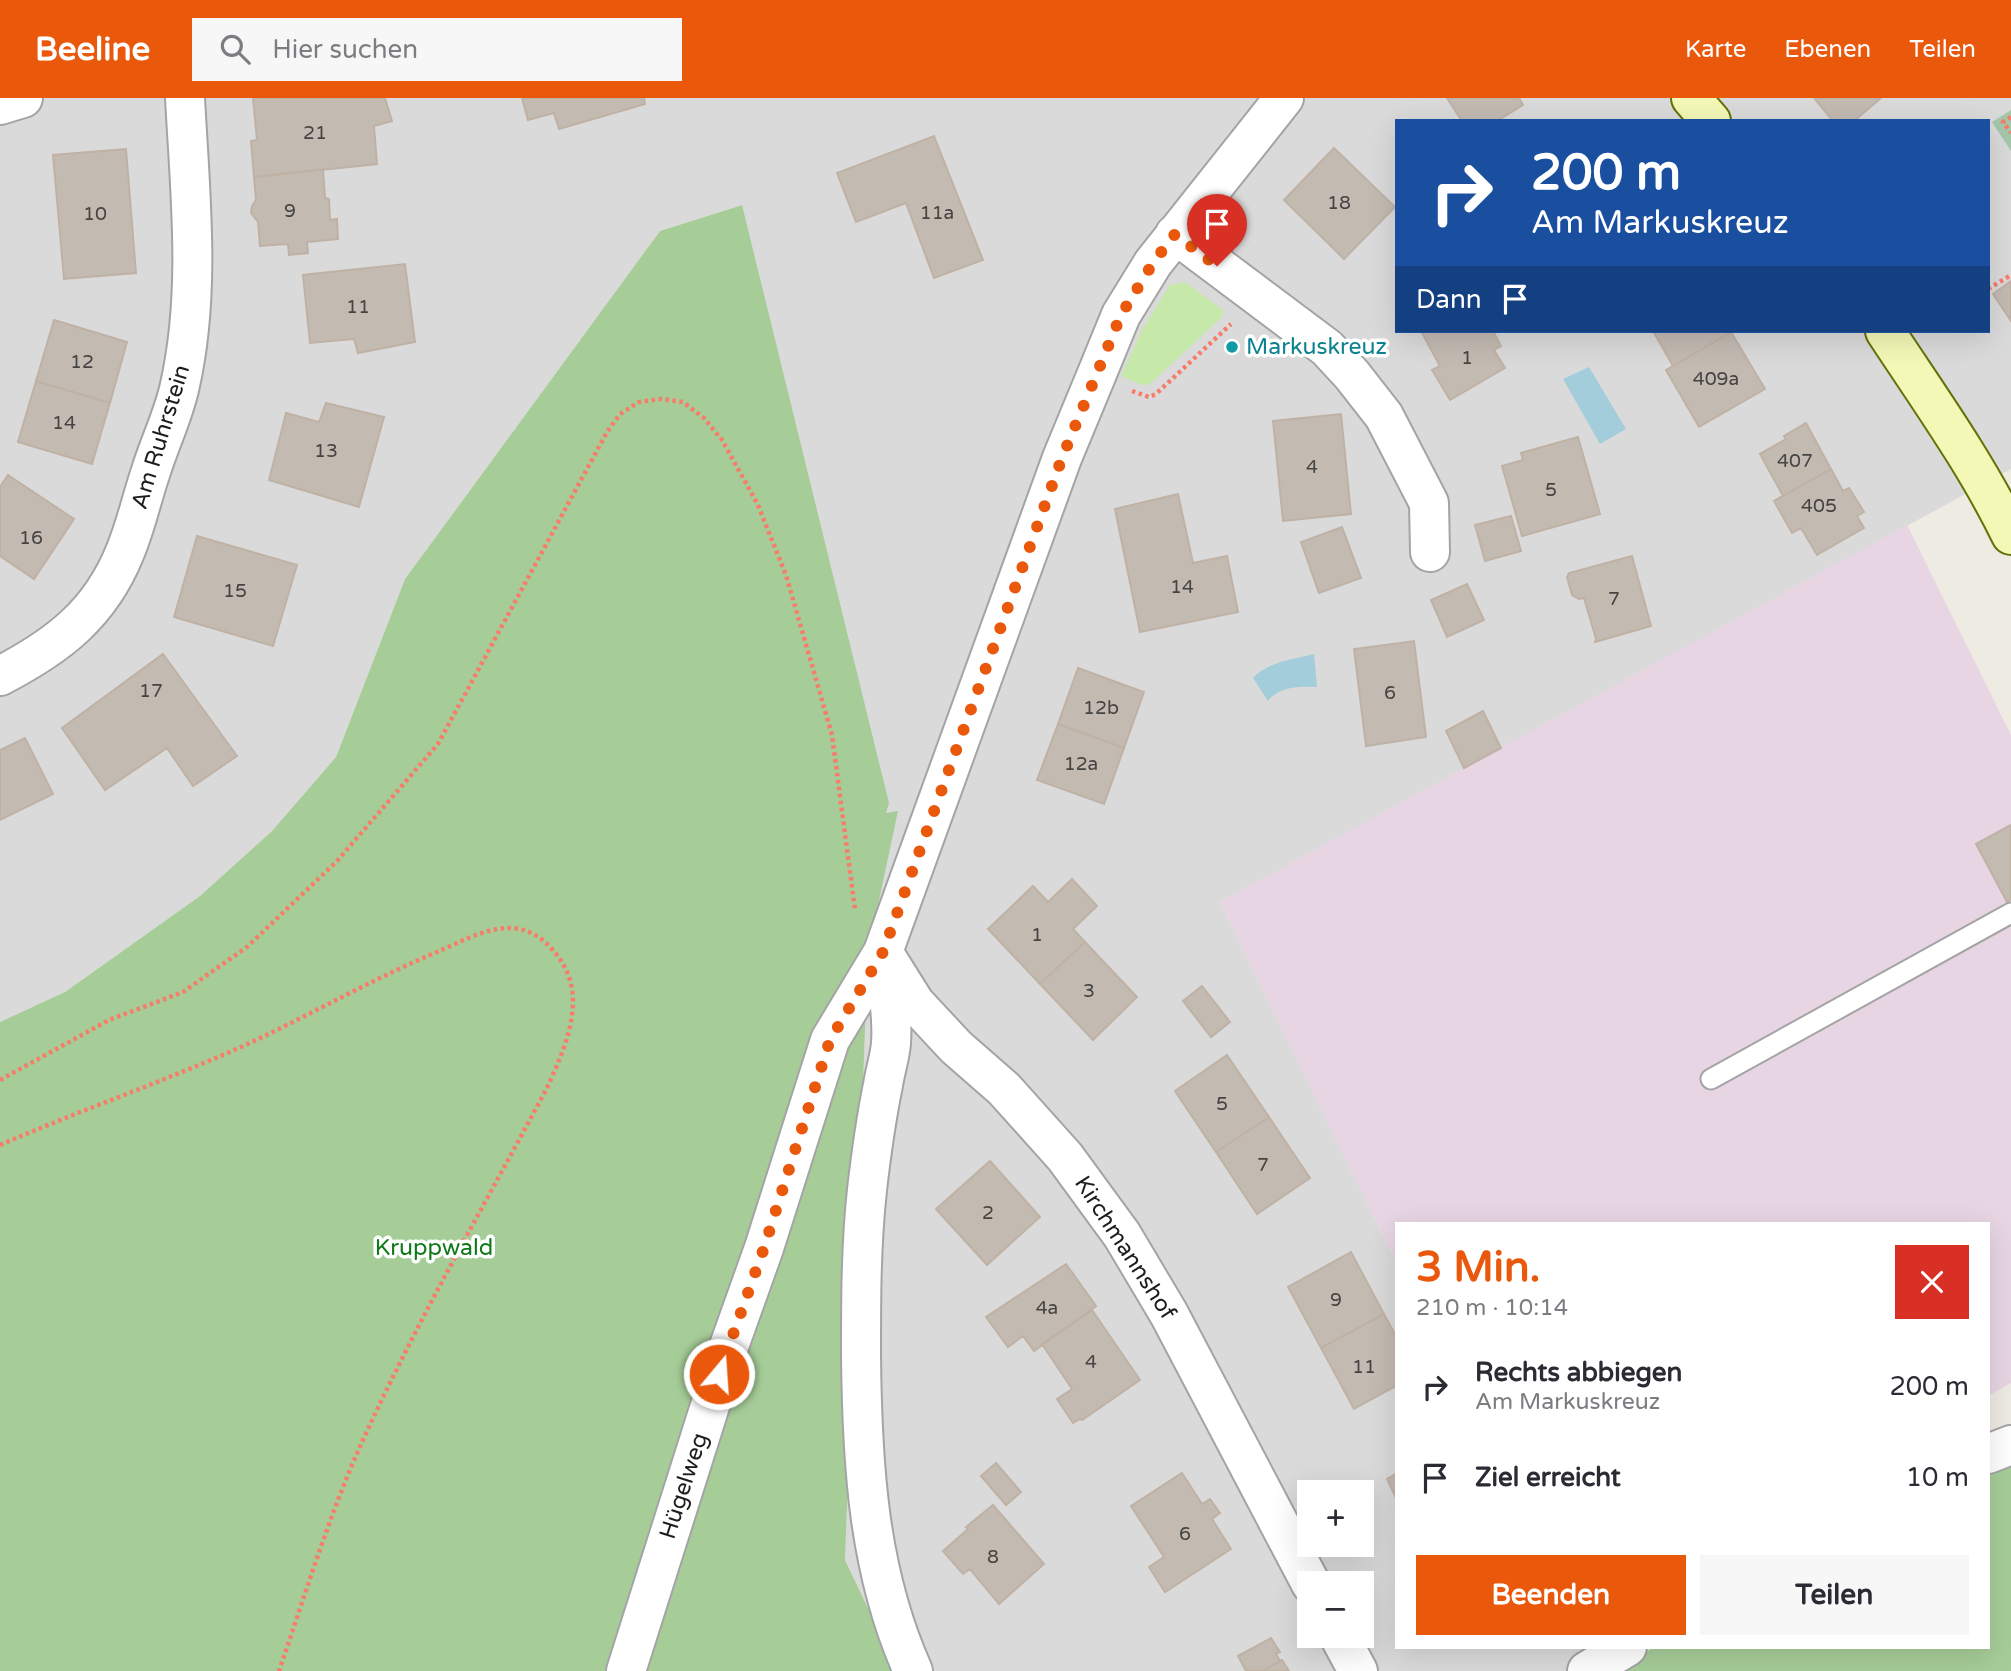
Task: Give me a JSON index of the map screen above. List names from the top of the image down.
{
  "streets": {
    "street": ["Am Ruhrstein", "Kirchmannshof", "Hügelweg"]
  },
  "crossings": [
    ["Kirchmannshof", "Hügelweg"]
  ],
  "parks": ["Kruppwald"],
  "places": ["Markuskreuz"],
  "house_numbers": [
    "21",
    "18",
    "9",
    "11a",
    "10",
    "11",
    "1",
    "12",
    "409a",
    "14",
    "13",
    "407",
    "4",
    "5",
    "405",
    "16",
    "14",
    "15",
    "7",
    "17",
    "6",
    "12b",
    "12a",
    "1",
    "3",
    "5",
    "7",
    "2",
    "9",
    "4a",
    "4",
    "11",
    "6",
    "8"
  ],
  "page": {
    "header": "Beeline",
    "search": "Hier suchen",
    "nav": ["Karte", "Ebenen", "Teilen"],
    "turn": ["200 m", "Am Markuskreuz"],
    "then": "Dann",
    "heading": ["3 Min.", "210 m · 10:14"],
    "list": [
      {
        "name": "Rechts abbiegen",
        "note": "Am Markuskreuz",
        "value": "200 m"
      },
      {
        "name": "Ziel erreicht",
        "value": "10 m"
      }
    ],
    "map_buttons": ["+", "−"],
    "buttons": ["Beenden", "Teilen"]
  }
}
